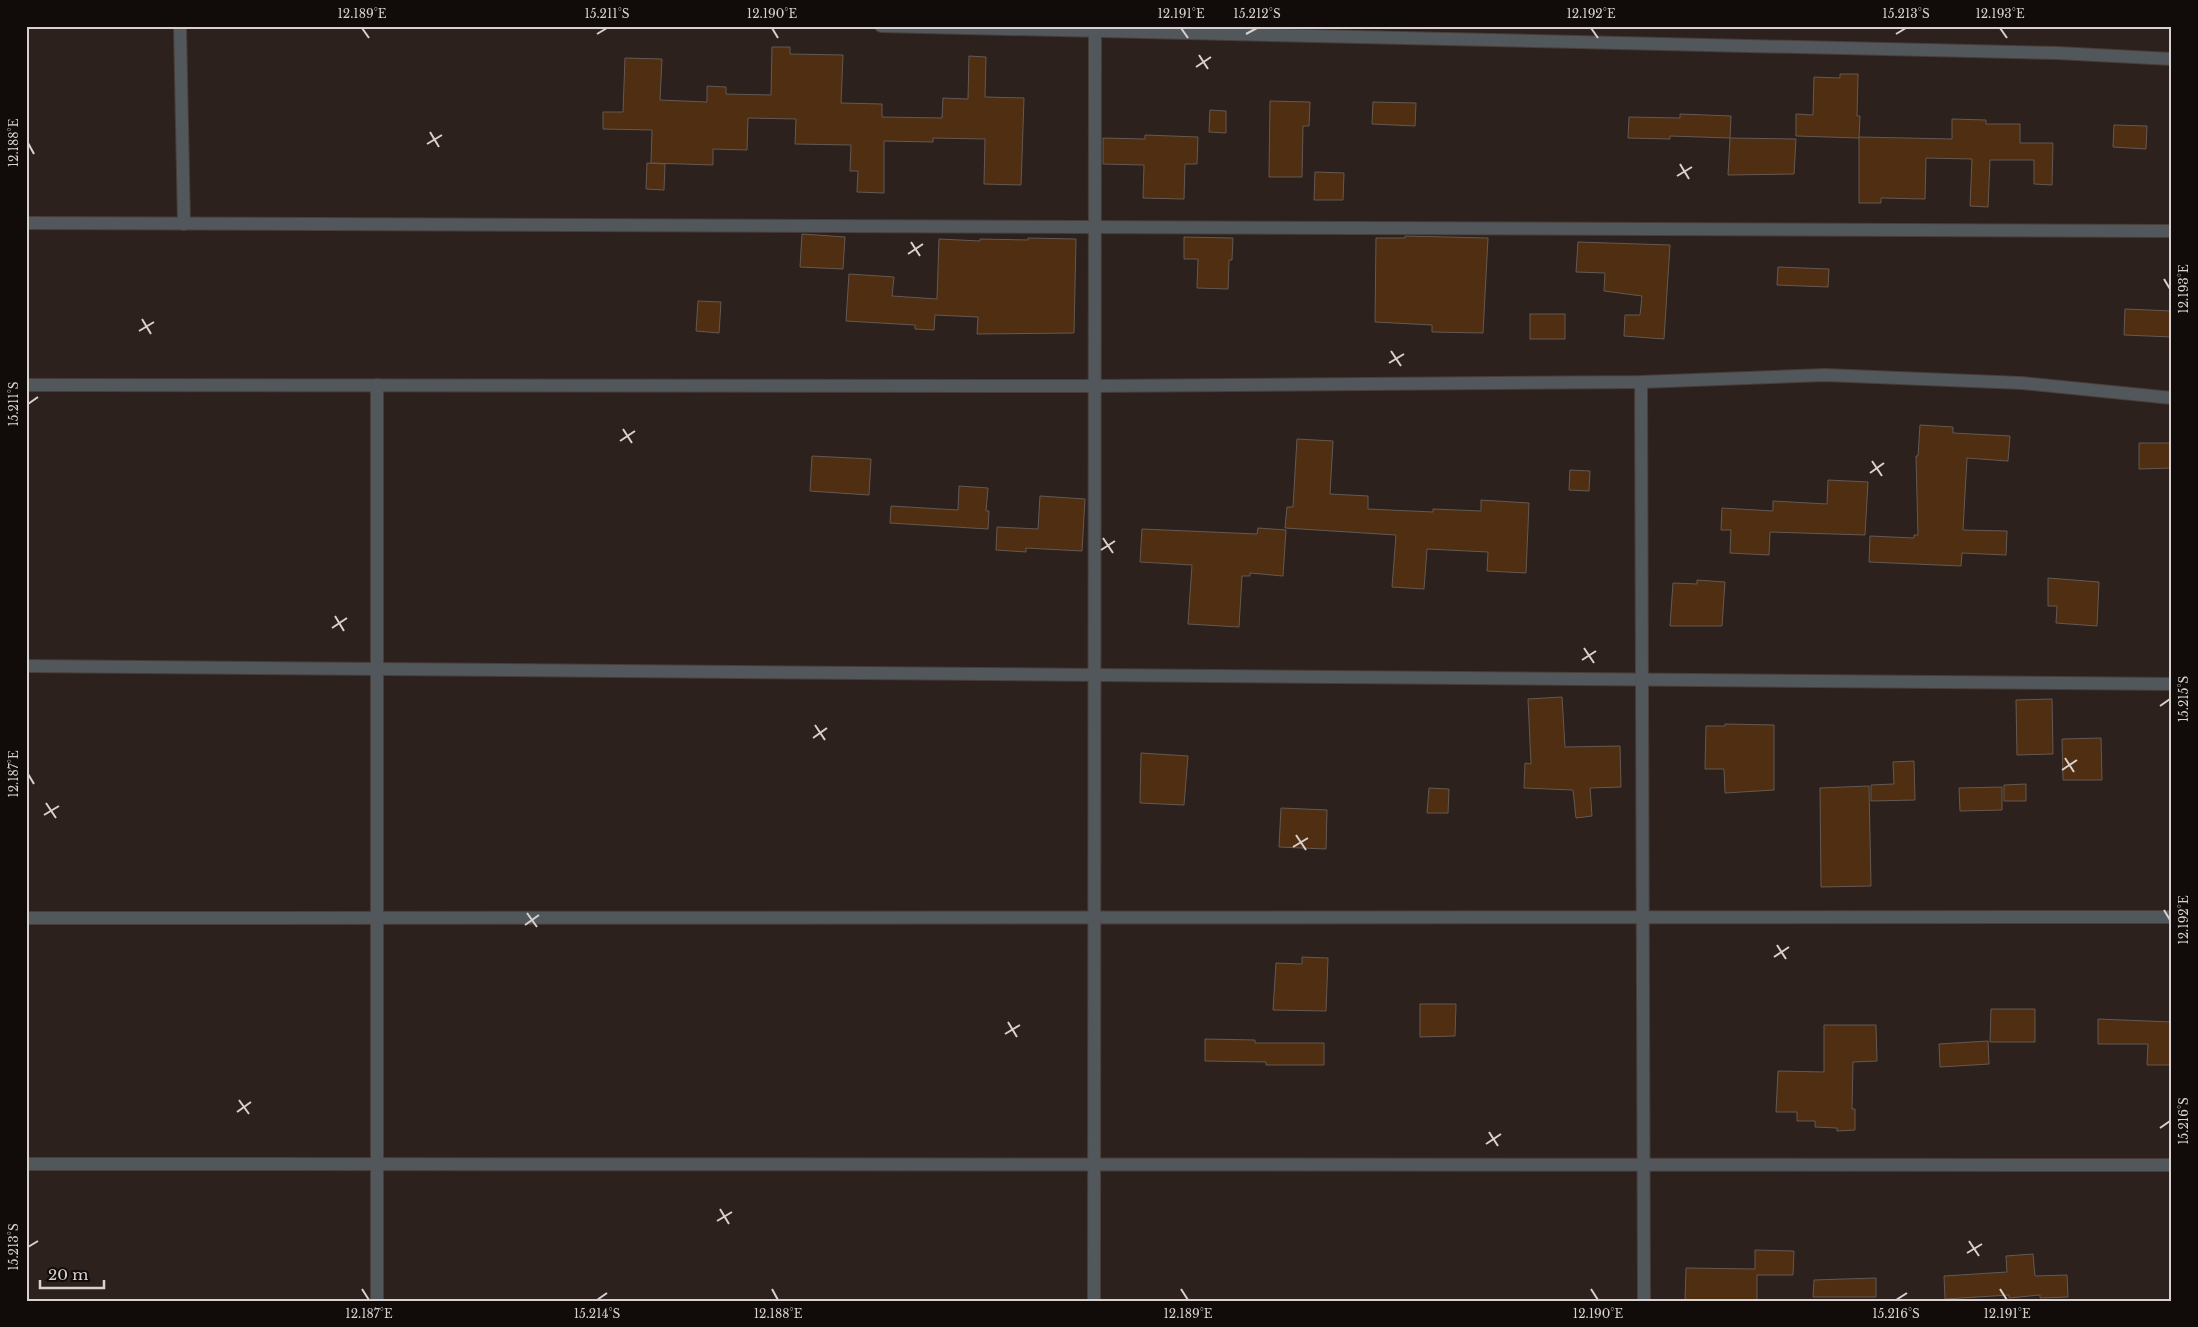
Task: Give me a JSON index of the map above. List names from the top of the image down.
{
  "scale_bar": "20 m",
  "coordinates": [
    "12.189°E",
    "15.211°S",
    "12.190°E",
    "12.191°E",
    "15.212°S",
    "12.192°E",
    "15.213°S",
    "12.193°E",
    "12.188°E",
    "15.215°S",
    "12.187°E",
    "15.216°S",
    "15.214°S"
  ]
}
